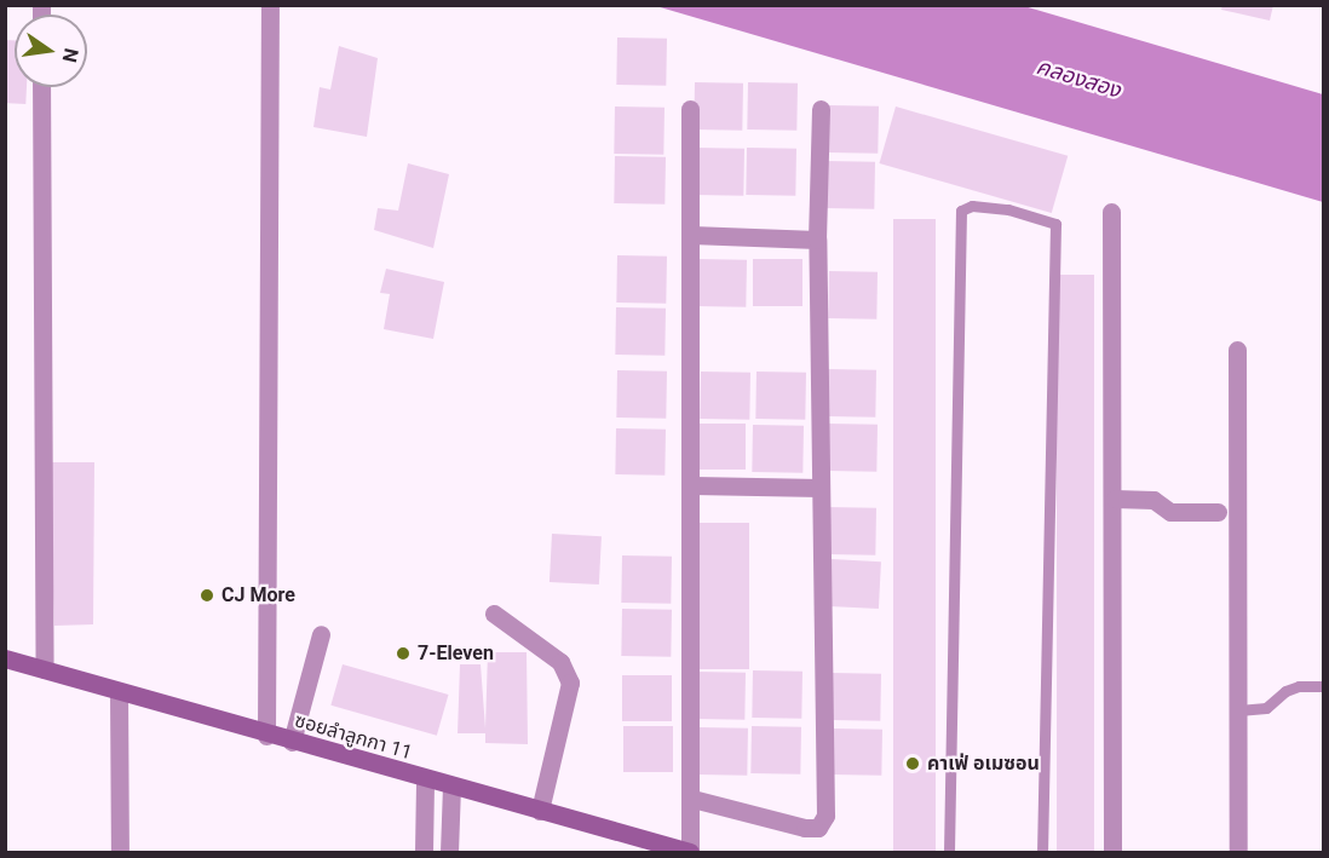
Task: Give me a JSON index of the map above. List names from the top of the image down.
{
  "streets": {
    "street": ["ซอยลำลูกกา 11"]
  },
  "water": ["คลองสอง"],
  "places": ["CJ More", "7-Eleven", "คาเฟ่ อเมซอน"],
  "north": "right"
}
